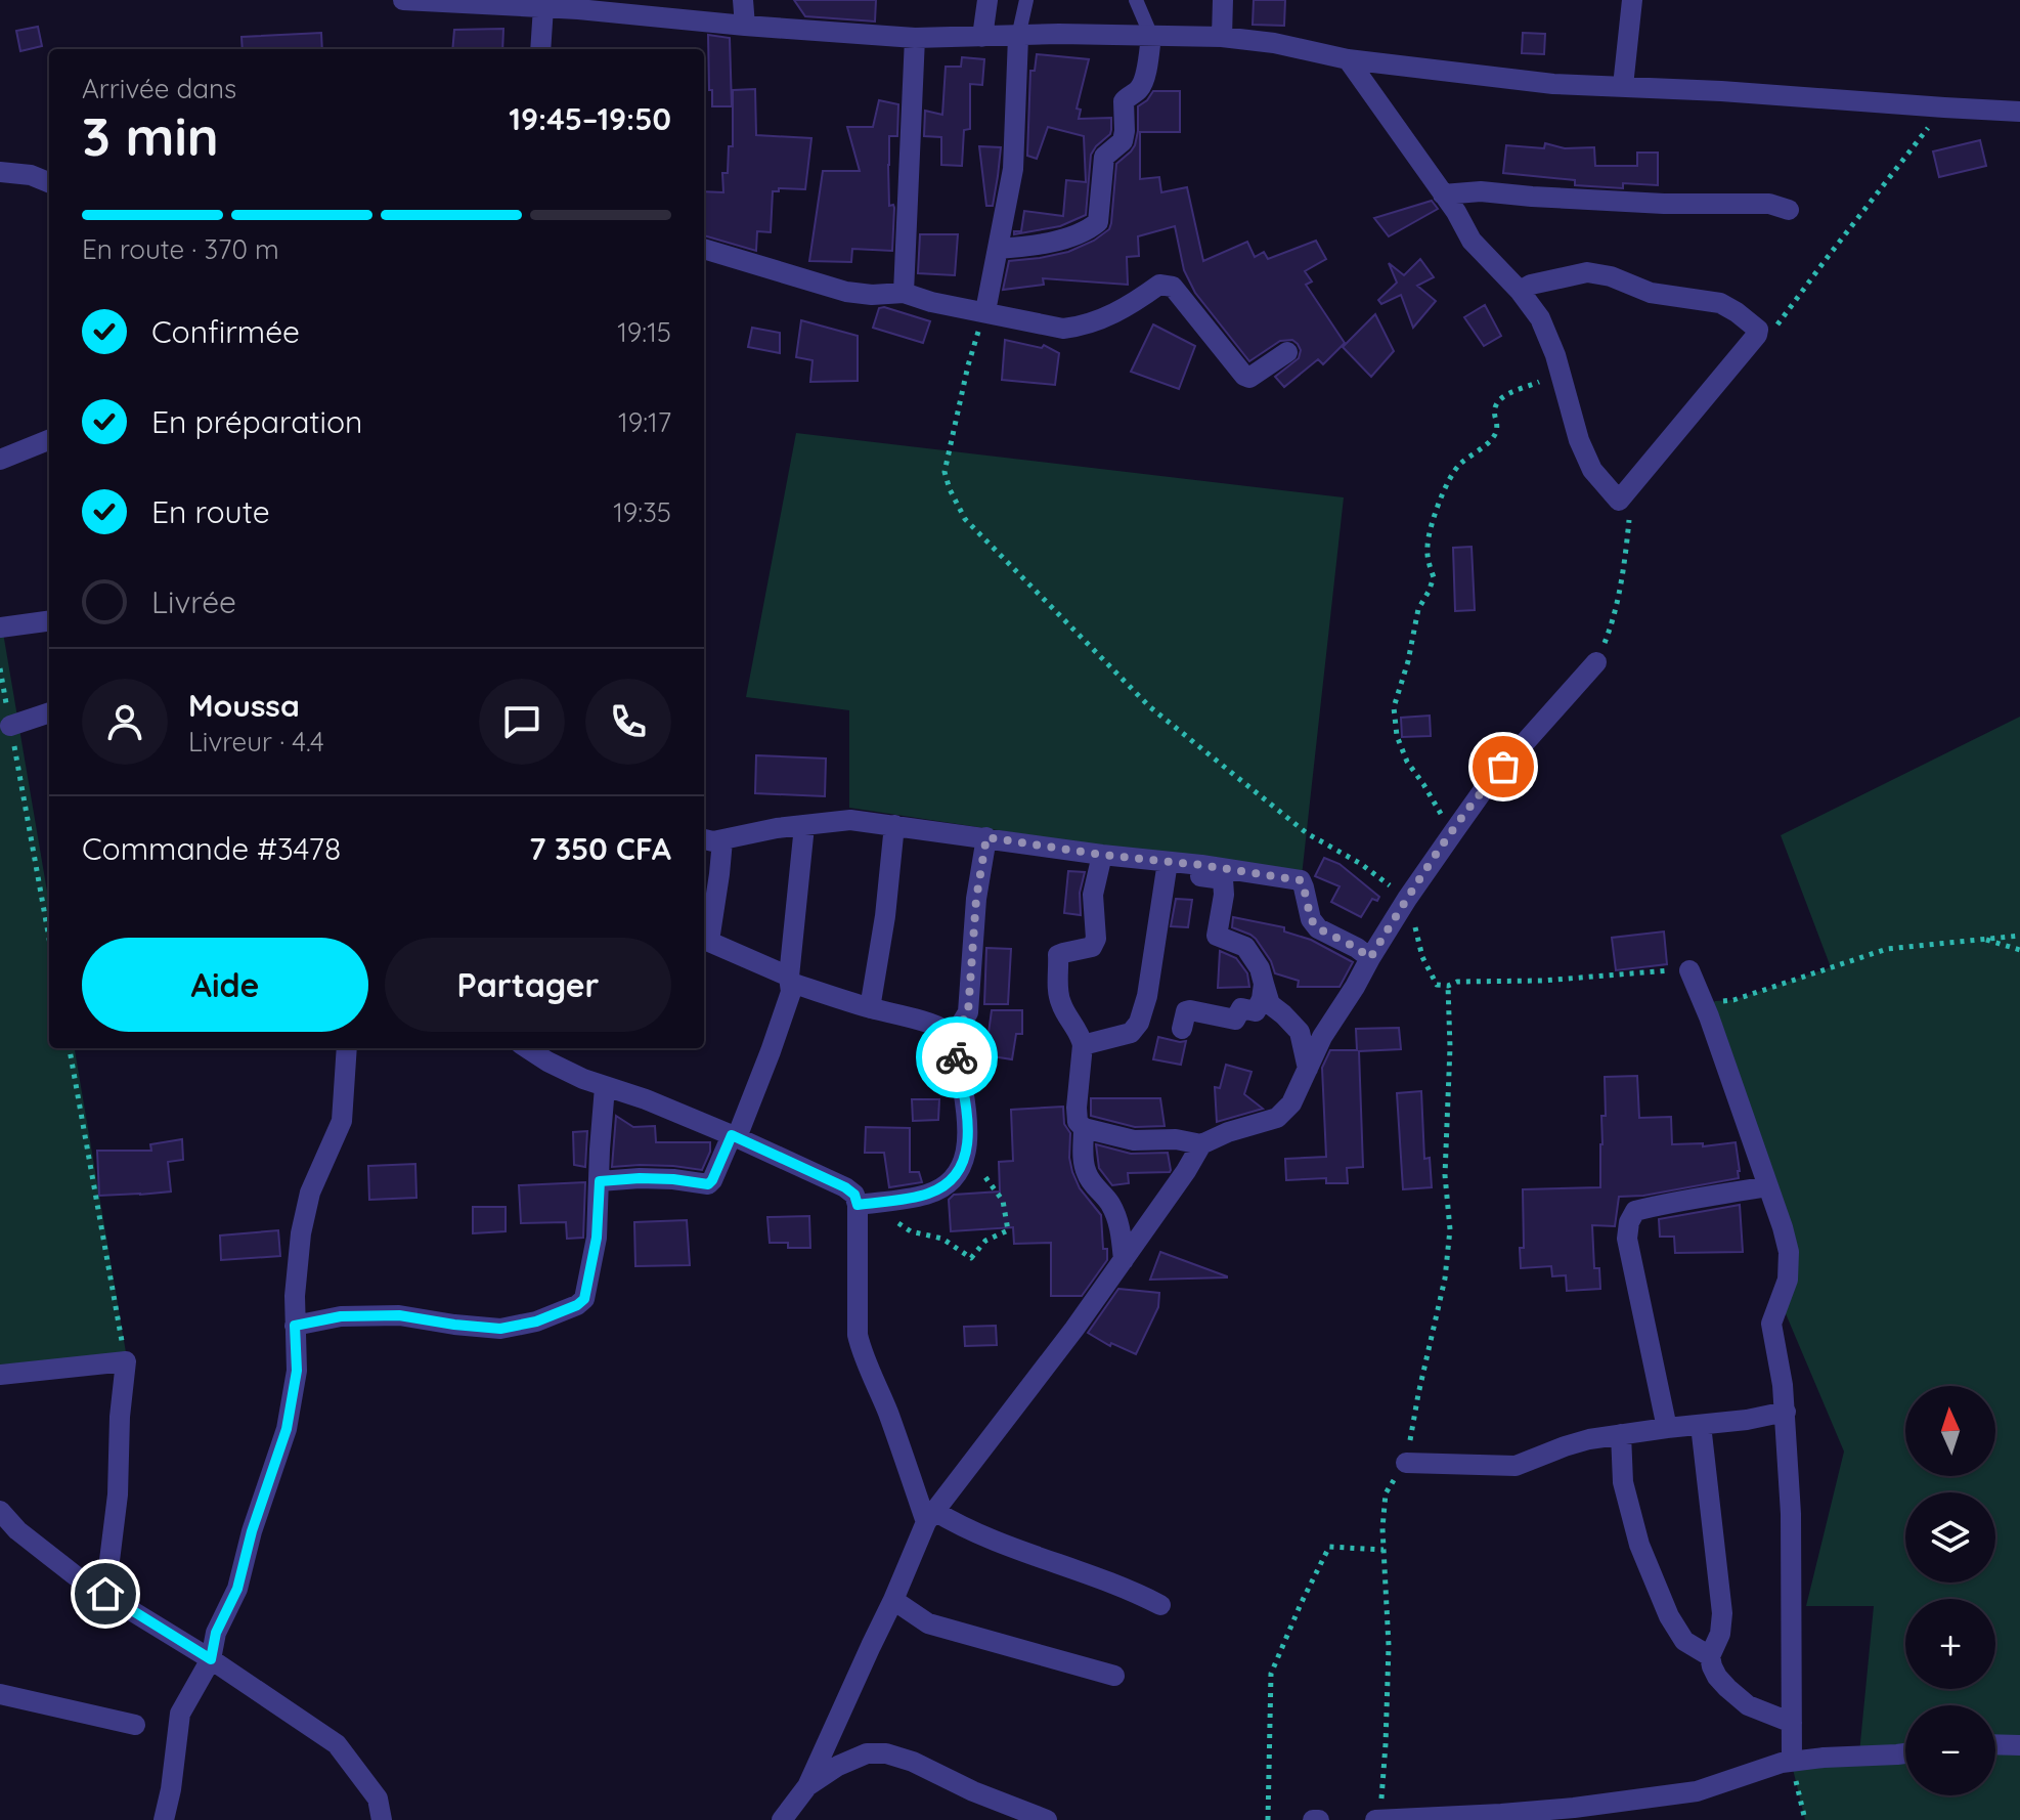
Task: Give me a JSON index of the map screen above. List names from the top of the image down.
{
  "north": "top",
  "page": {
    "heading": ["3 min", "Arrivée dans", "19:45–19:50"],
    "panel": [
      "Moussa",
      "Livreur · 4.4",
      "Commande #3478",
      "7 350 CFA"
    ],
    "bar": "En route · 370 m",
    "list": [
      ["Confirmée", "19:15"],
      ["En préparation", "19:17"],
      ["En route", "19:35"],
      "Livrée"
    ],
    "buttons": ["Aide", "Partager"],
    "map_buttons": ["+", "−"]
  }
}
